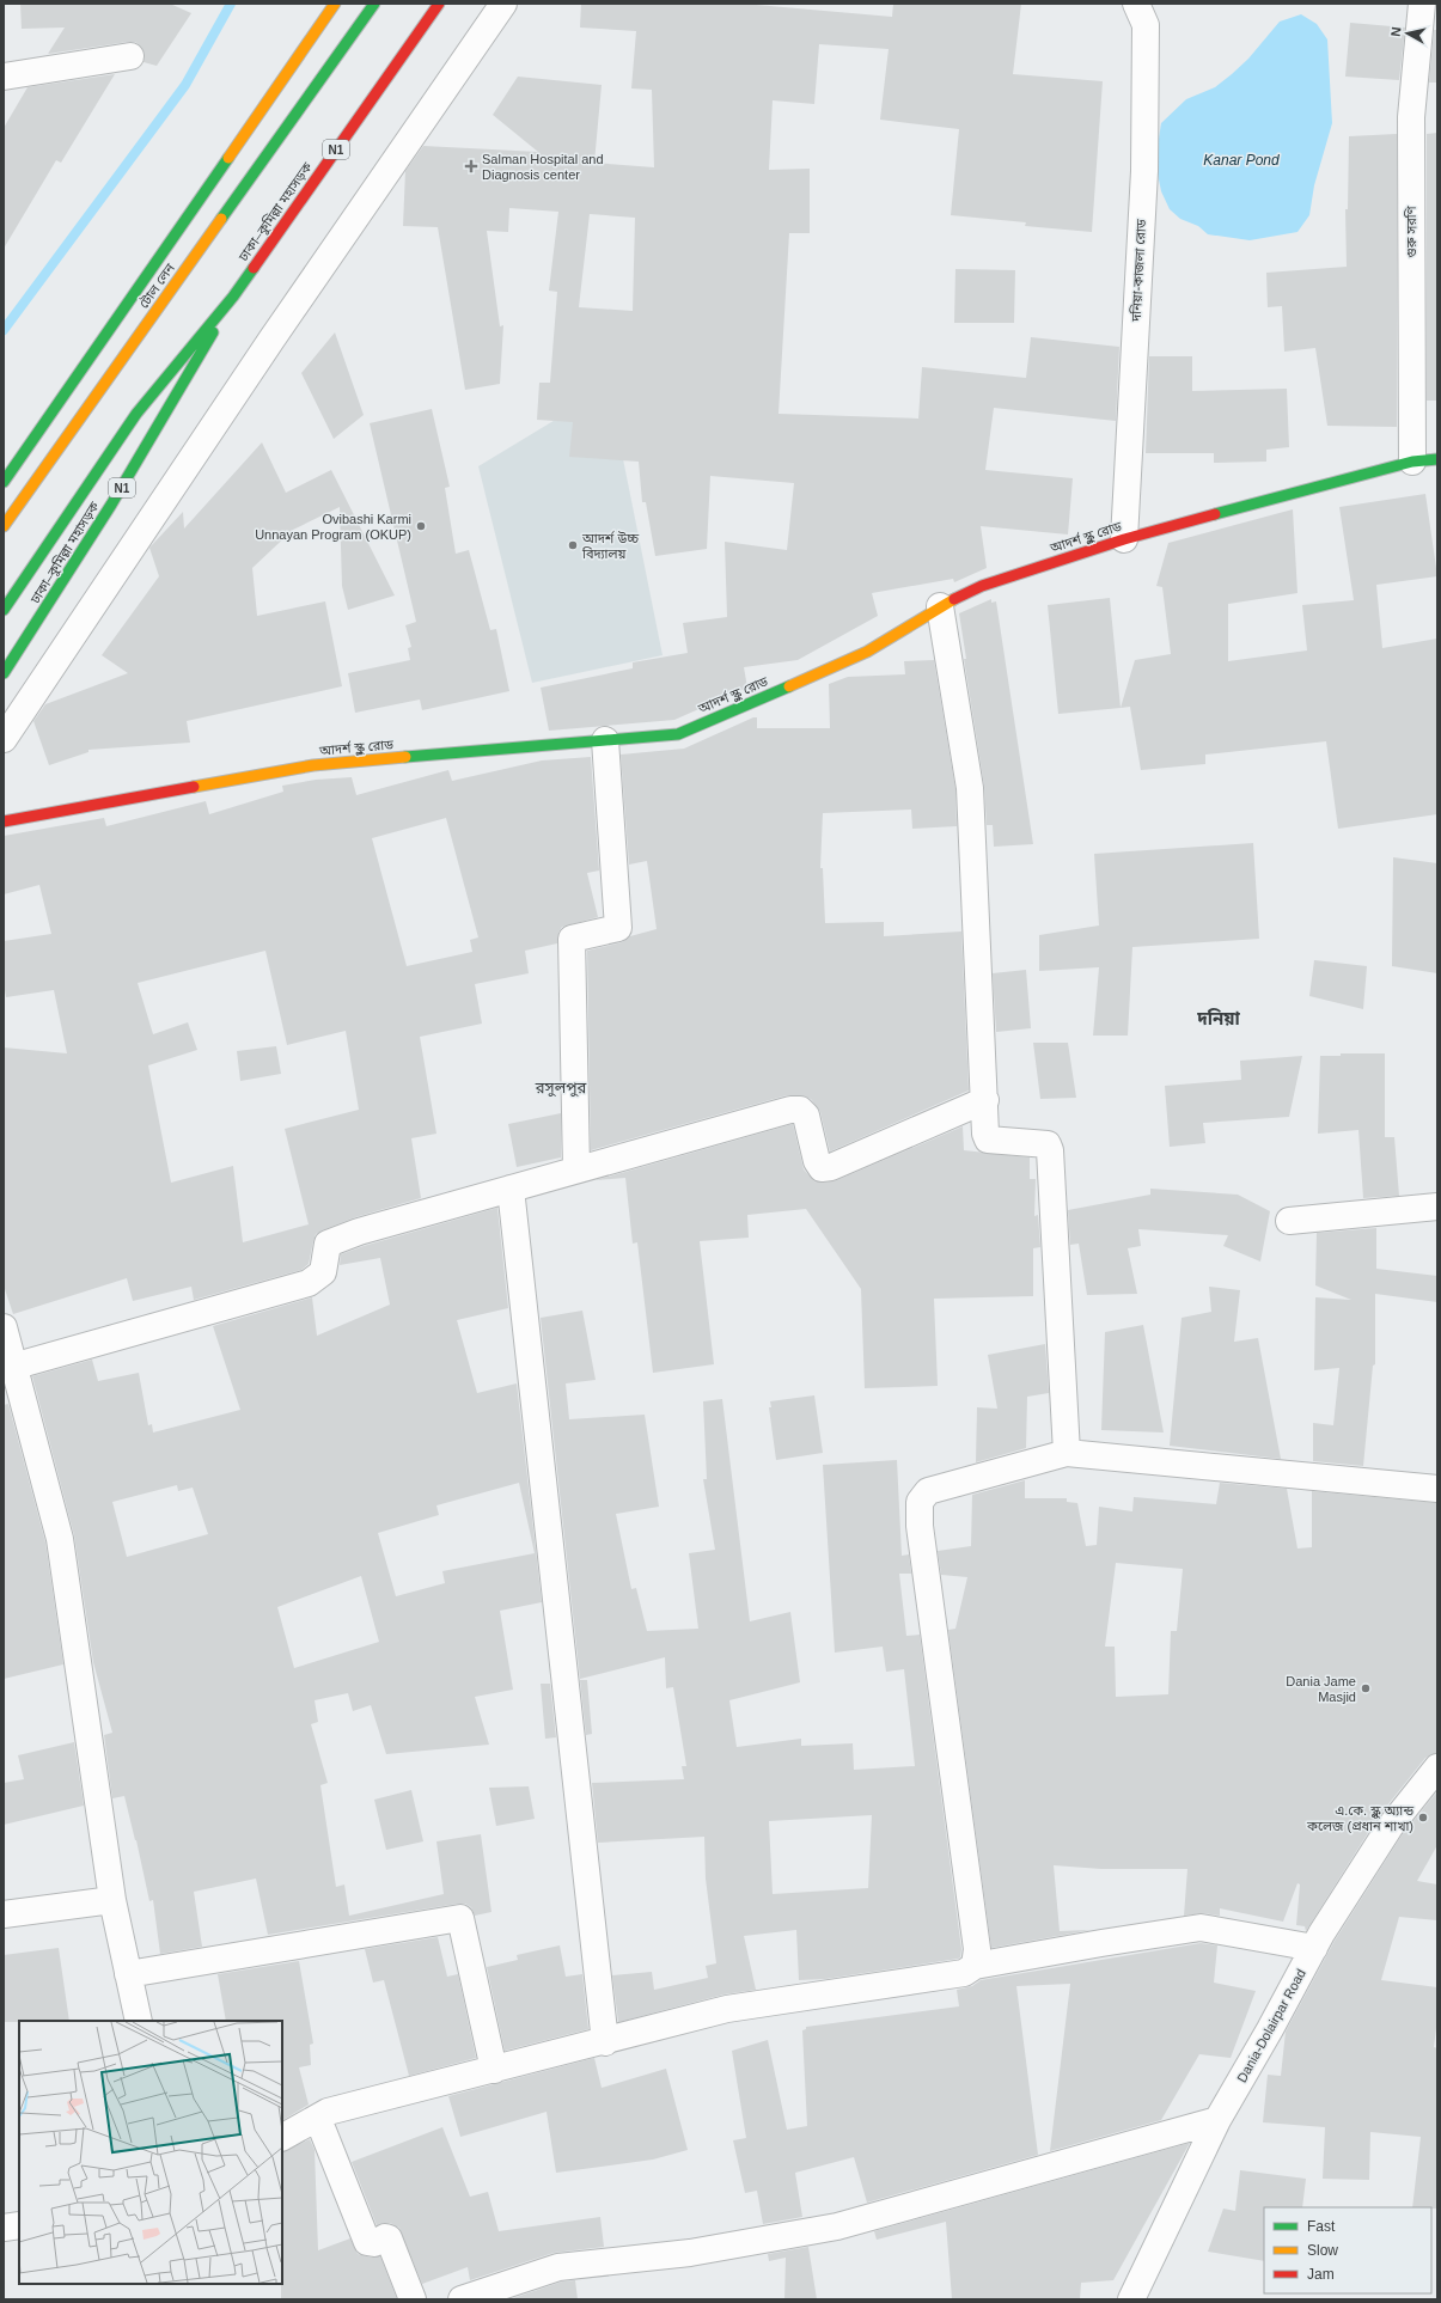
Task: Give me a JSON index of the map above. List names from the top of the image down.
{
  "streets": {
    "main road": [
      "N1",
      "ঢাকা–কুমিল্লা মহাসড়ক",
      "টোল লেন",
      "আদর্শ স্কুল রোড"
    ],
    "street": ["গুরু সরণি", "দনিয়া-কাজলা রোড", "Dania-Dolairpar Road"]
  },
  "crossings": [
    ["গুরু সরণি", "আদর্শ স্কুল রোড"],
    ["দনিয়া-কাজলা রোড", "আদর্শ স্কুল রোড"]
  ],
  "districts": ["দনিয়া", "রসুলপুর"],
  "water": ["Kanar Pond"],
  "places": {
    "health": ["Salman Hospital and Diagnosis center"],
    "other": [
      "Ovibashi Karmi Unnayan Program (OKUP)",
      "আদর্শ উচ্চ বিদ্যালয়",
      "Dania Jame Masjid",
      "এ.কে. স্কুল অ্যান্ড কলেজ (প্রধান শাখা)"
    ]
  },
  "legend": ["Fast", "Slow", "Jam"],
  "north": "left"
}
